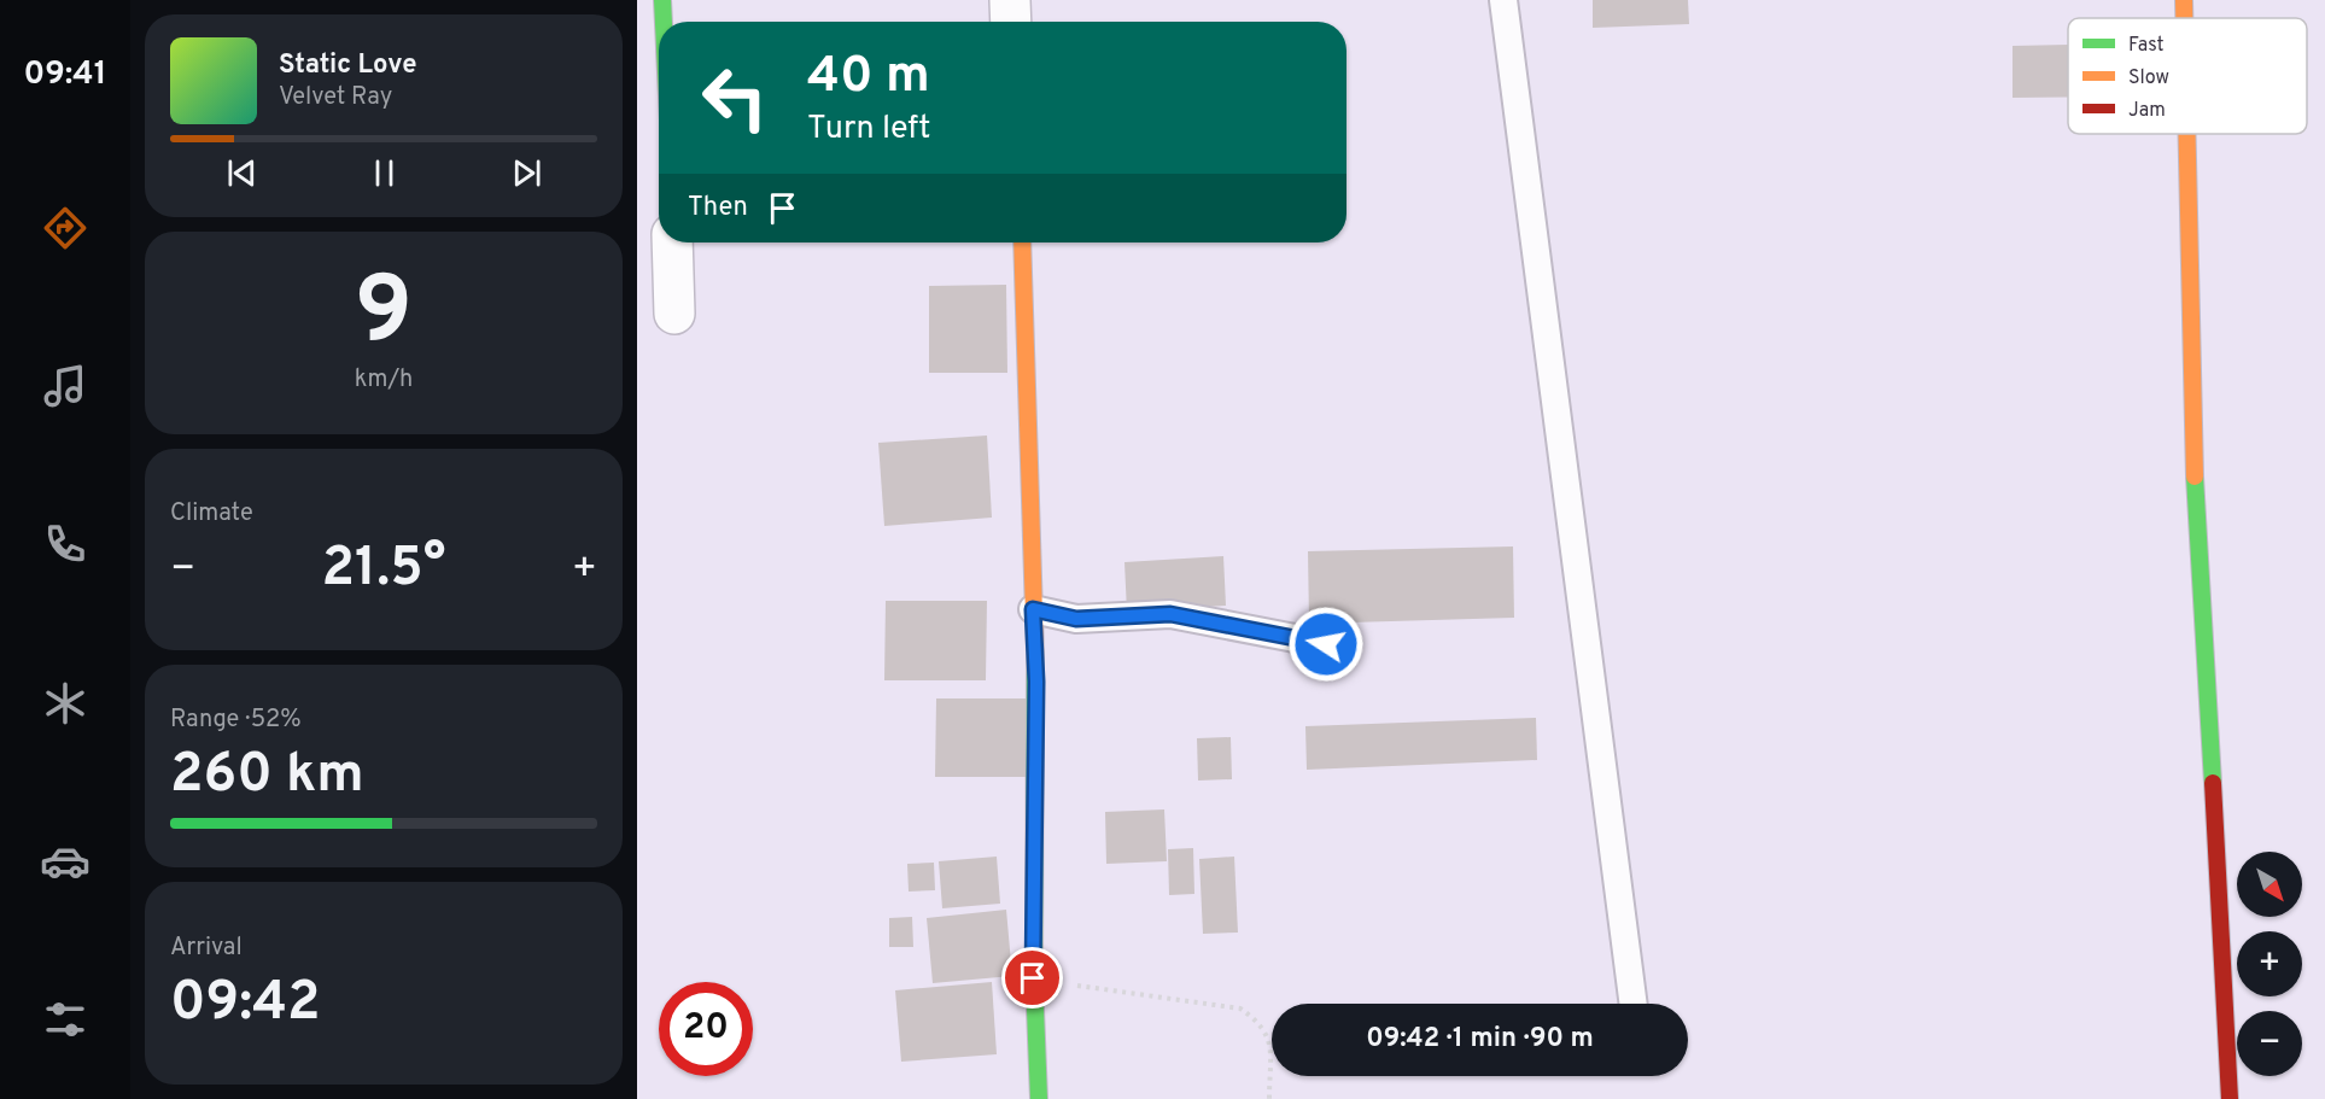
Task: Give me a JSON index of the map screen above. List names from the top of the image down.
{
  "legend": ["Fast", "Slow", "Jam"],
  "north": "bottom right",
  "page": {
    "tabs": "09:41",
    "turn": ["40 m", "Turn left"],
    "song": ["Static Love", "Velvet Ray"],
    "then": "Then",
    "tile": [
      ["9", "km/h"],
      "Climate",
      ["Range · 52%", "260 km"],
      ["Arrival", "09:42"]
    ],
    "heat": ["−", "21.5°", "+"],
    "map_buttons": ["+", "−"],
    "limit": "20",
    "trip": "09:42 · 1 min · 90 m"
  }
}
